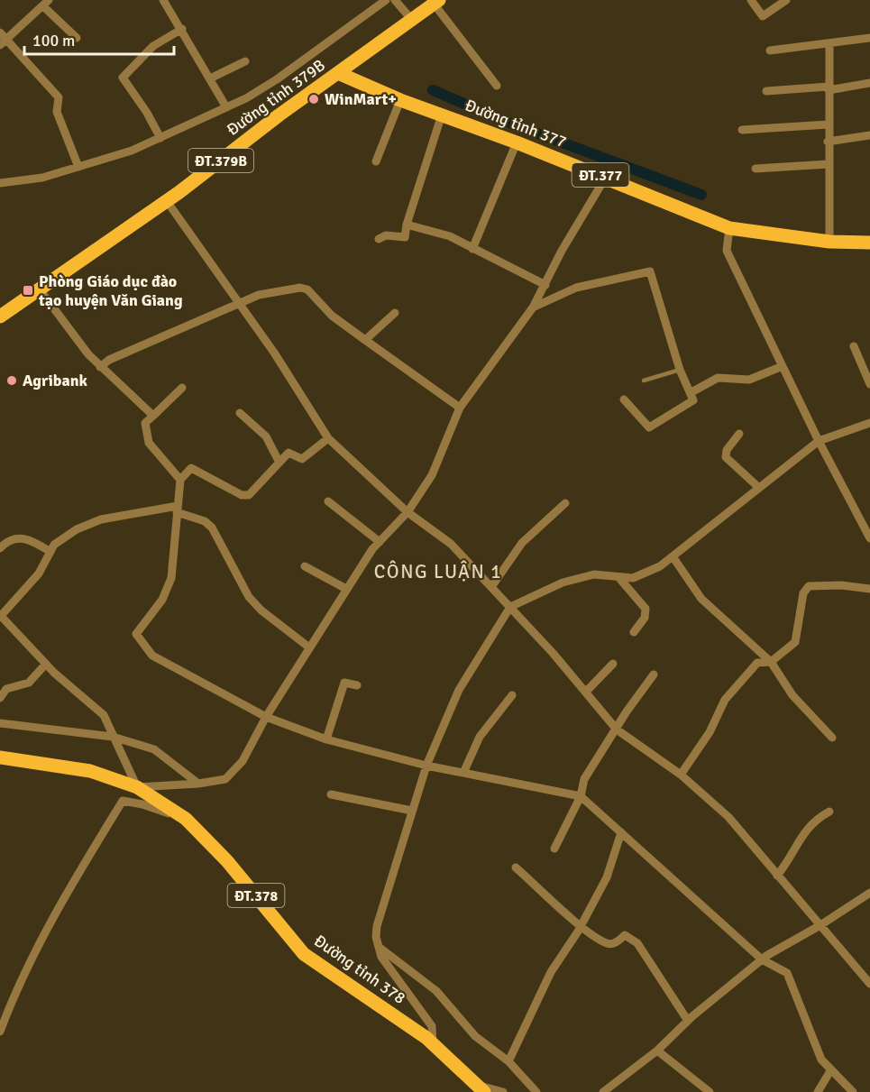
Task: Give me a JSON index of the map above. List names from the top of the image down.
{
  "streets": {
    "main road": [
      "Đường tỉnh 379B",
      "Đường tỉnh 377",
      "ĐT.379B",
      "ĐT.377",
      "ĐT.378",
      "Đường tỉnh 378"
    ]
  },
  "crossings": [
    ["Đường tỉnh 379B", "Đường tỉnh 377"]
  ],
  "districts": ["CÔNG LUẬN 1"],
  "places": {
    "other": ["WinMart+", "Agribank"],
    "transit": ["Phòng Giáo dục đào tạo huyện Văn Giang"]
  },
  "scale_bar": "100 m"
}
